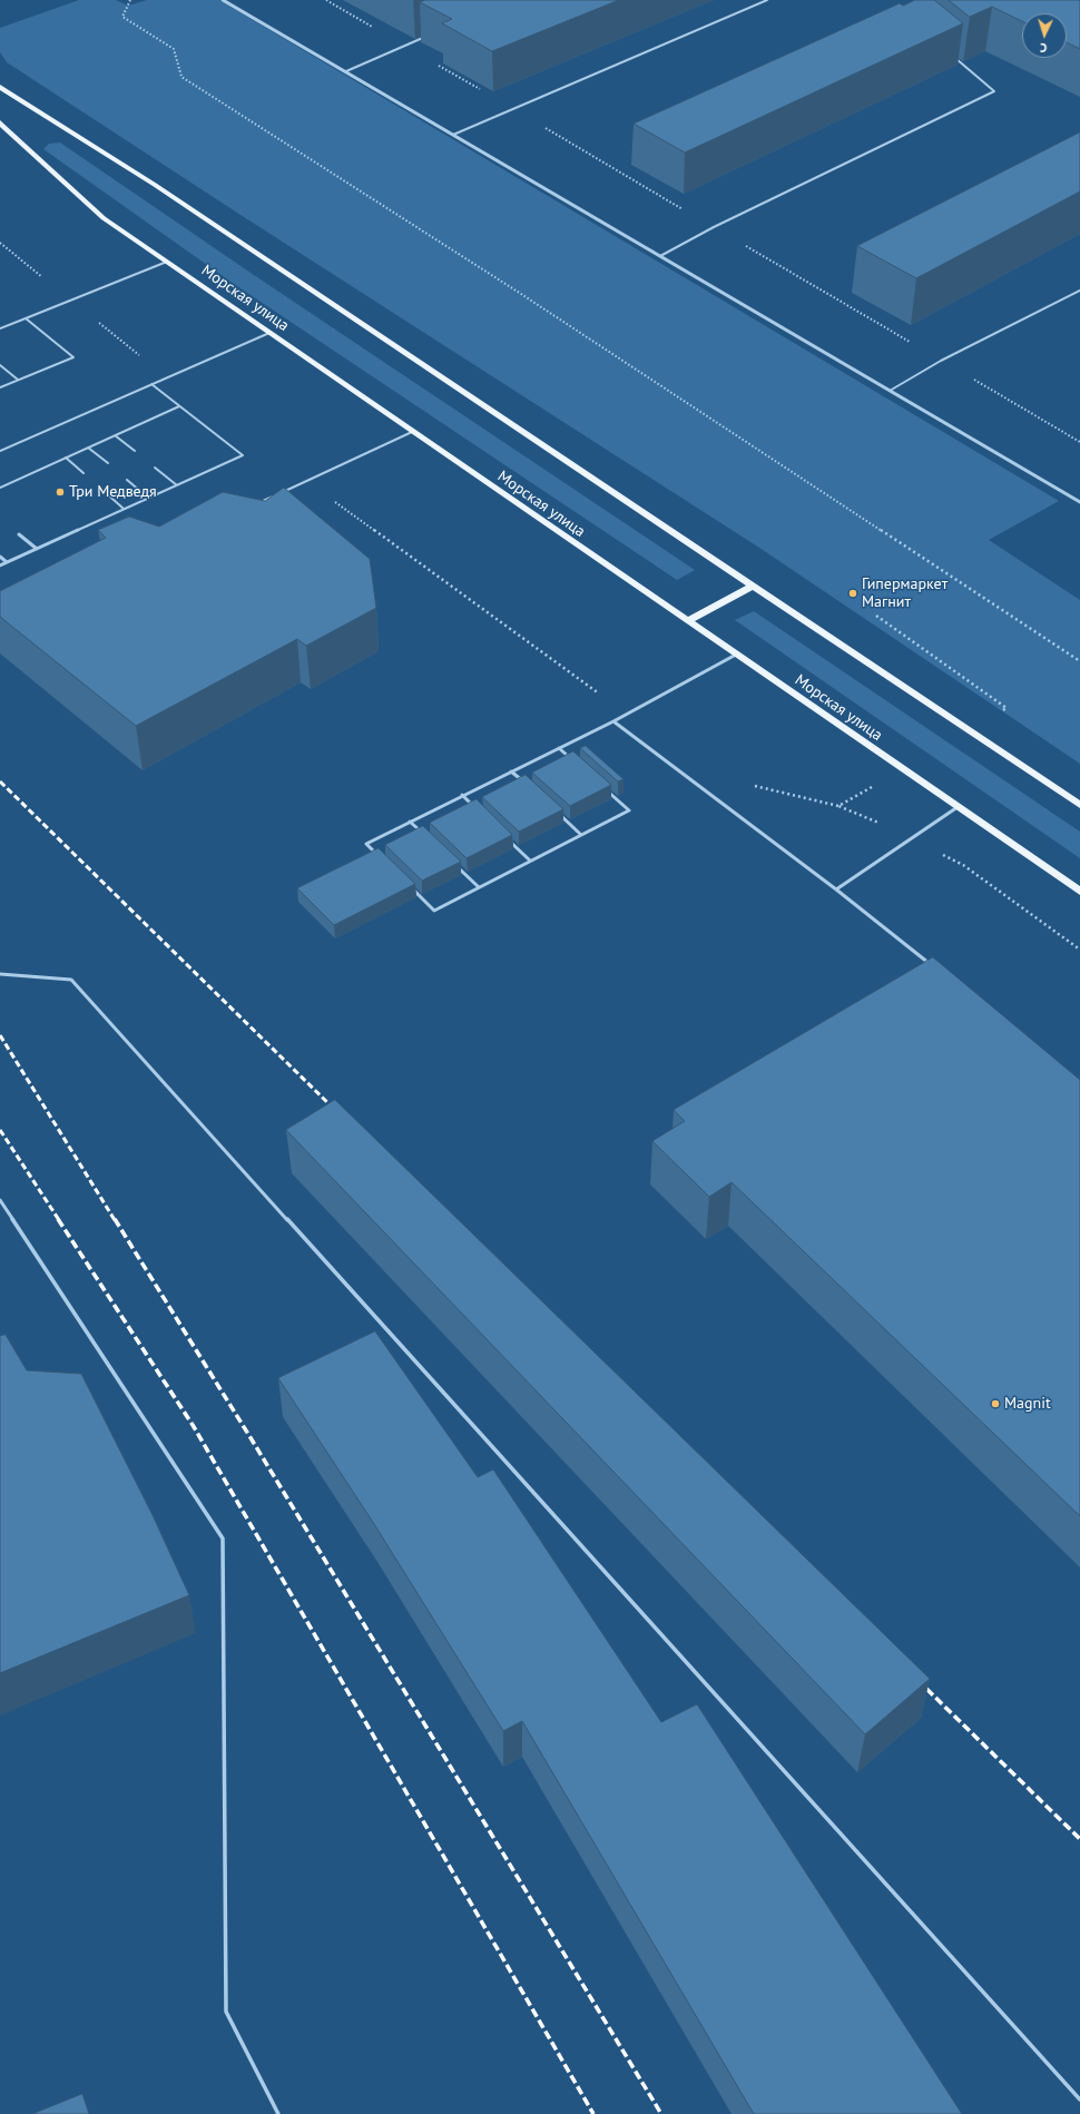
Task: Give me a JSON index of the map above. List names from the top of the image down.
{
  "streets": {
    "main road": ["Морская улица"]
  },
  "places": ["Три Медведя", "Гипермаркет Магнит", "Magnit"],
  "north": "bottom"
}
